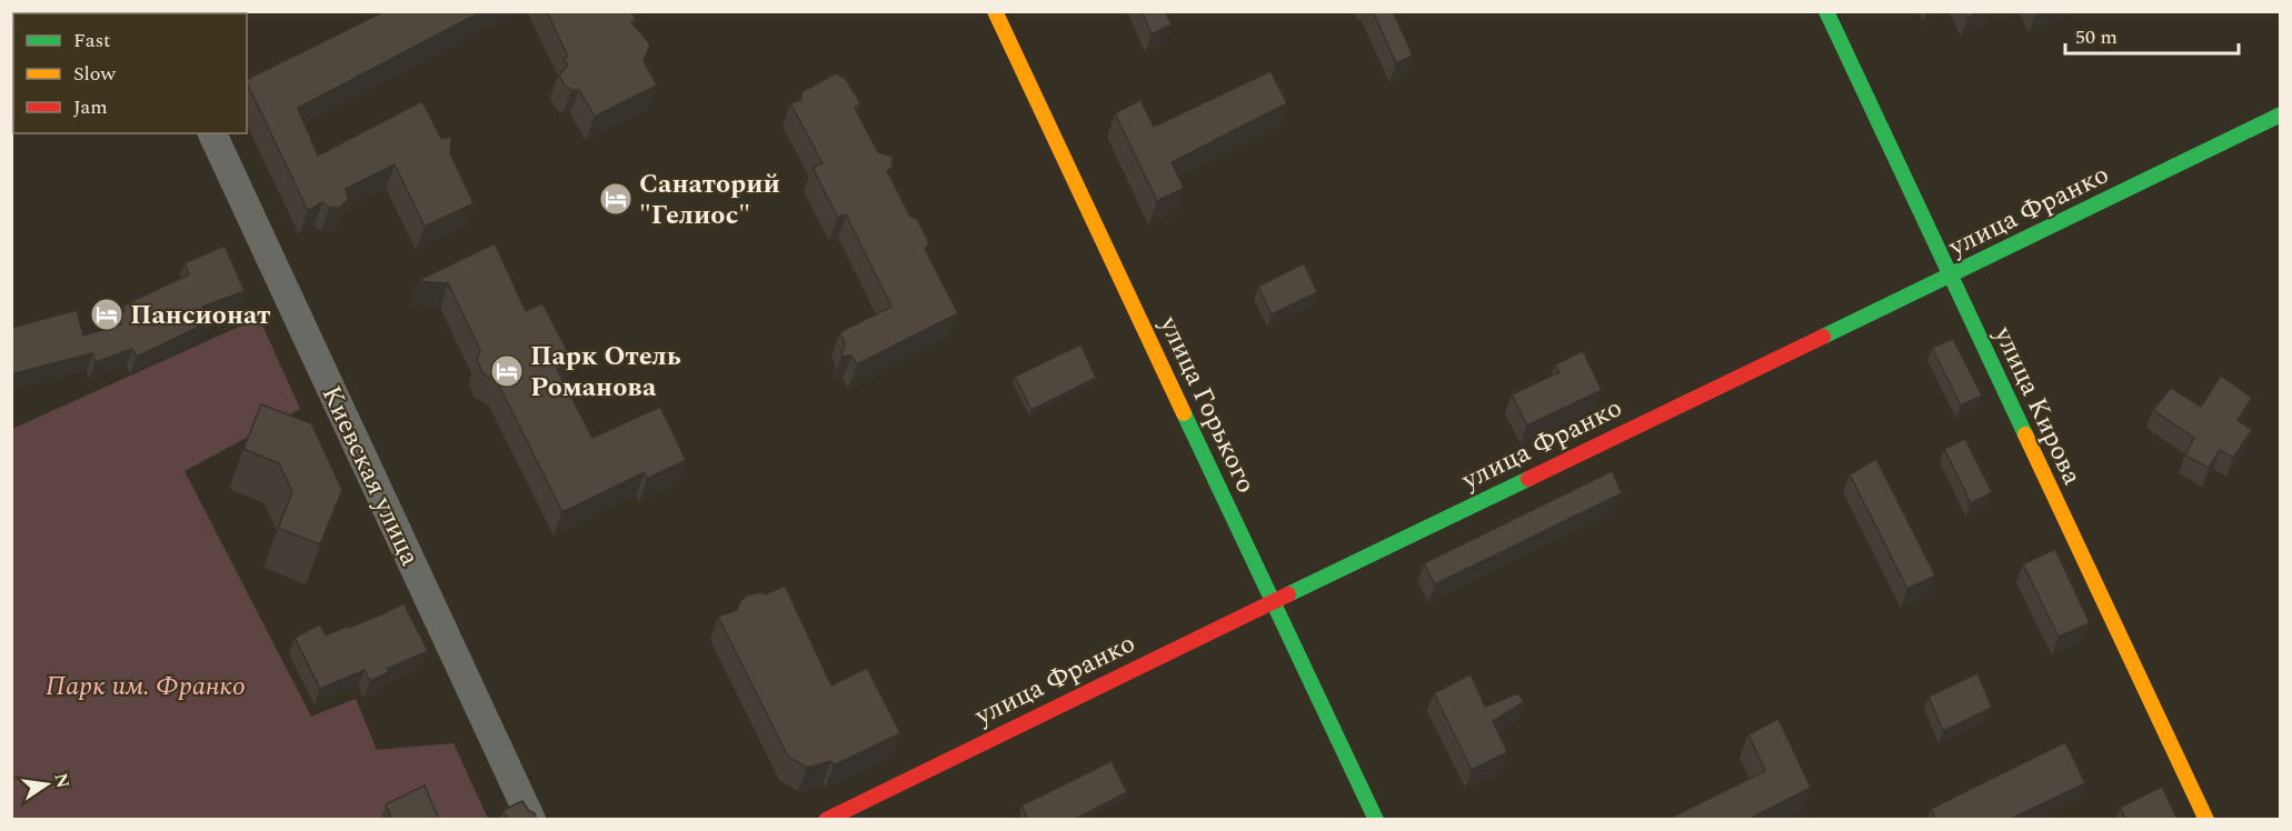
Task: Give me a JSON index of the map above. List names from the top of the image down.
{
  "streets": {
    "street": [
      "улица Франко",
      "улица Горького",
      "улица Кирова",
      "Киевская улица"
    ]
  },
  "crossings": [
    ["улица Франко", "улица Горького"],
    ["улица Франко", "улица Кирова"]
  ],
  "parks": ["Парк им. Франко"],
  "places": {
    "hotel": ["Санаторий \"Гелиос\"", "Пансионат", "Парк Отель Романова"]
  },
  "legend": ["Fast", "Slow", "Jam"],
  "scale_bar": "50 m",
  "north": "right"
}
